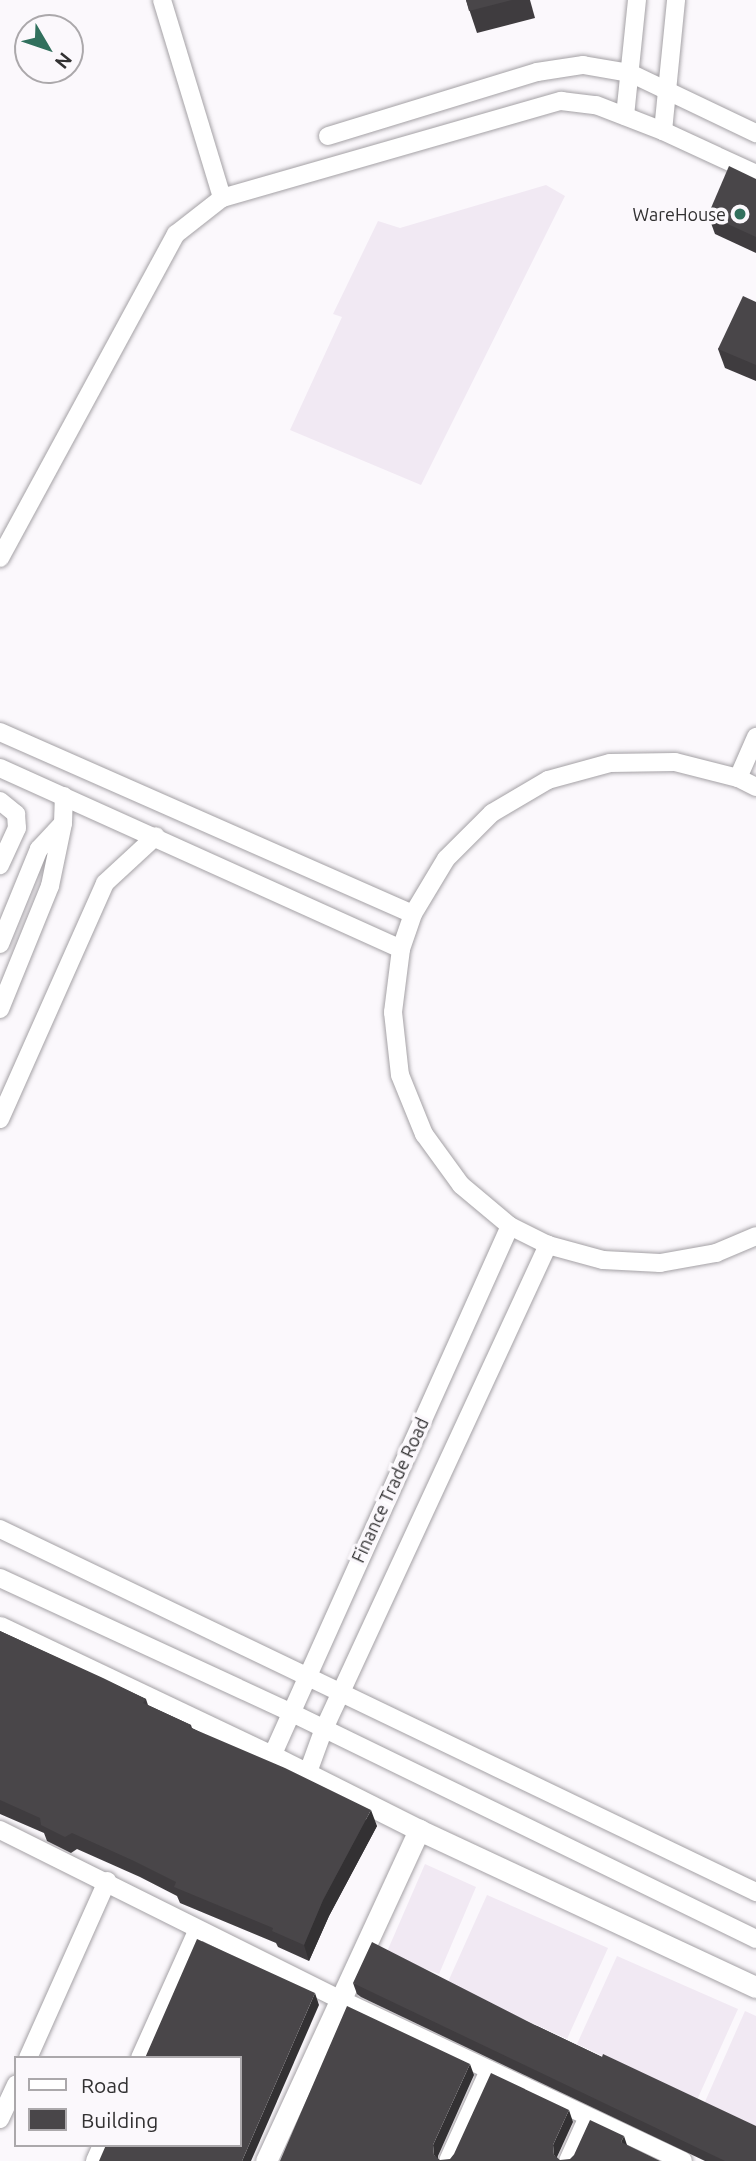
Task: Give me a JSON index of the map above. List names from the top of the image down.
{
  "streets": {
    "street": ["Finance Trade Road"]
  },
  "places": ["WareHouse"],
  "legend": ["Road", "Building"],
  "north": "bottom right"
}
